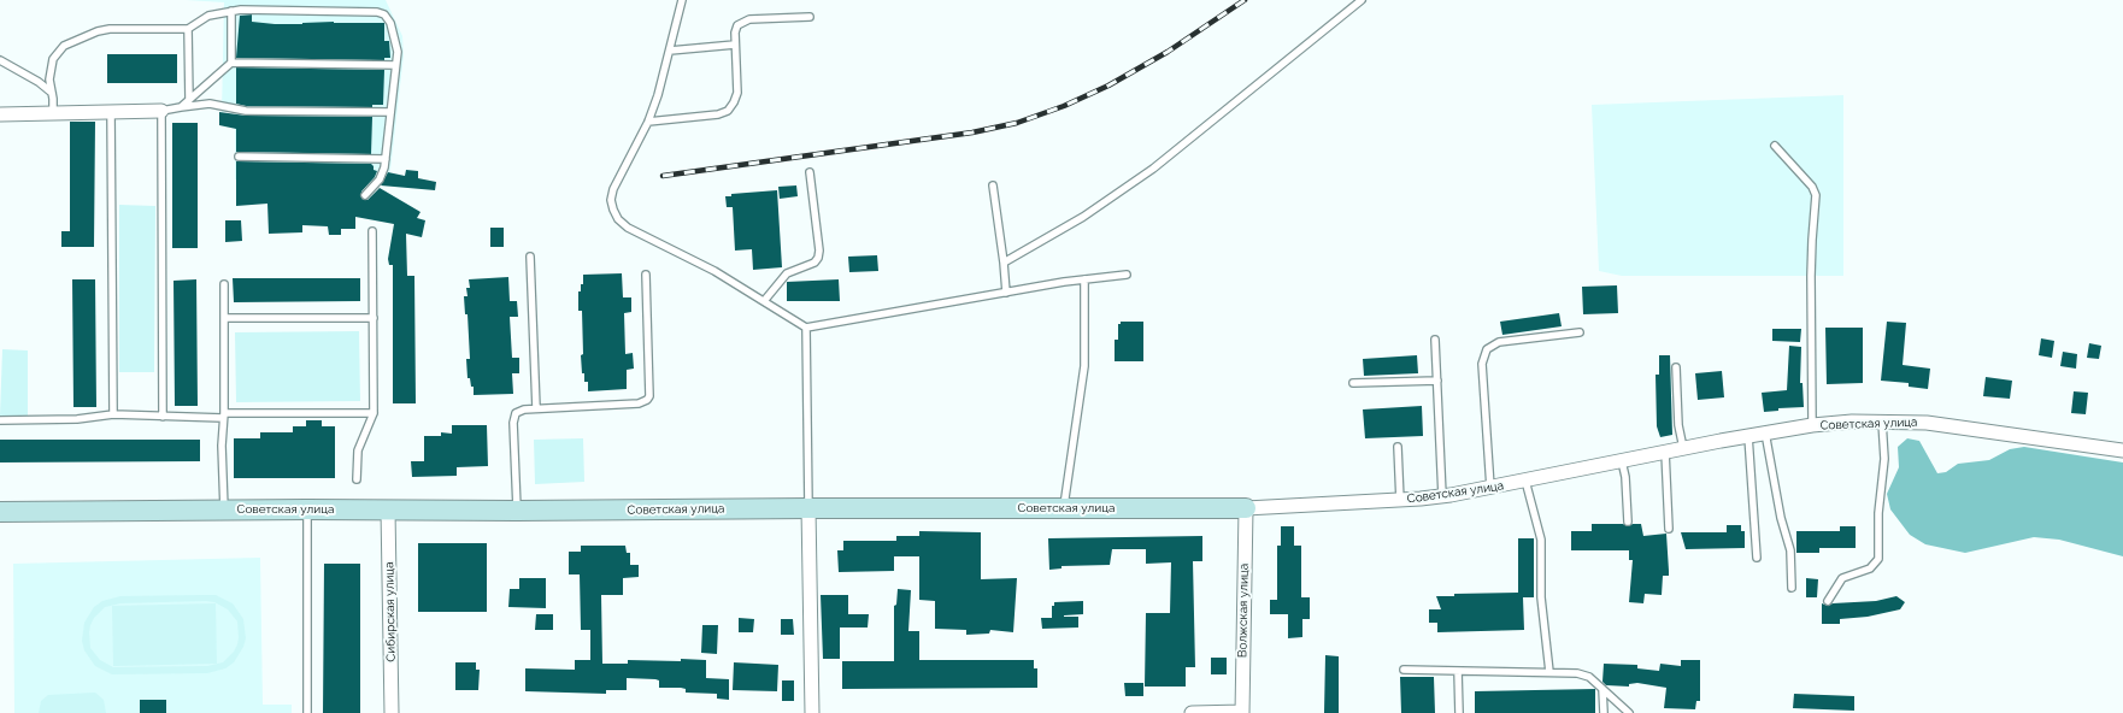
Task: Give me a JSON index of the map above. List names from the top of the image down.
{
  "streets": {
    "street": ["Советская улица", "Волжская улица", "Сибирская улица"]
  },
  "crossings": [
    ["Советская улица", "Волжская улица"],
    ["Советская улица", "Сибирская улица"]
  ]
}
